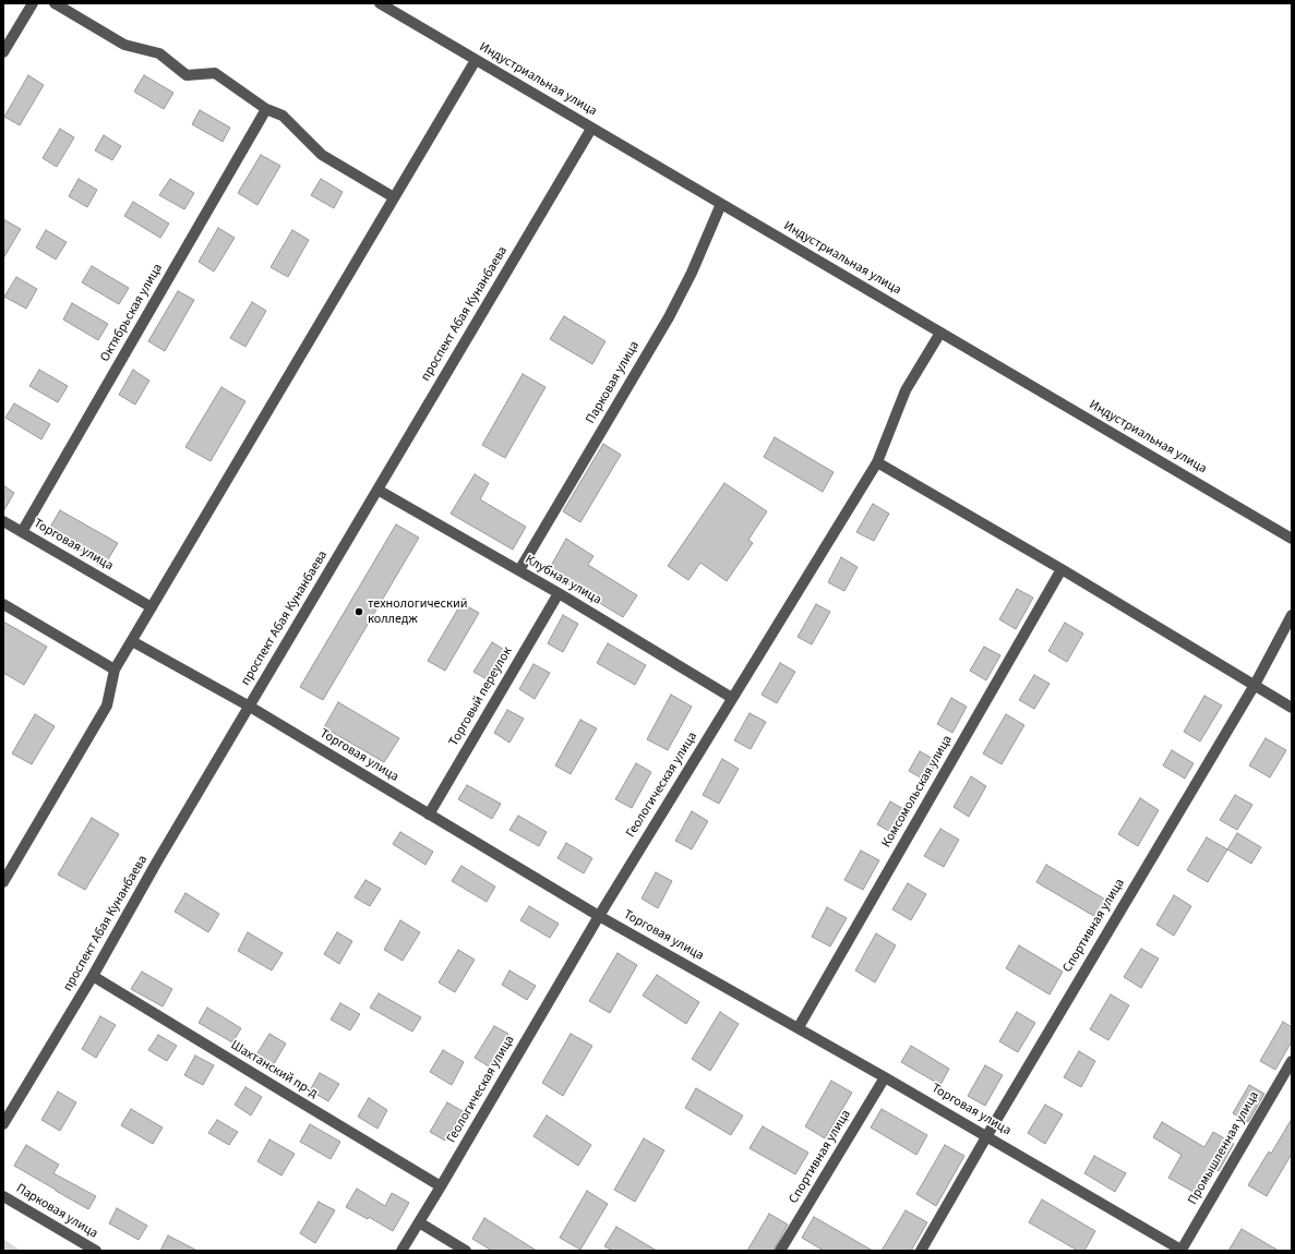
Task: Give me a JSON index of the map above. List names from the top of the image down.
{
  "streets": {
    "street": [
      "Индустриальная улица",
      "Октябрьская улица",
      "проспект Абая Кунанбаева",
      "Парковая улица",
      "Торговая улица",
      "Клубная улица",
      "Торговый переулок",
      "Геологическая улица",
      "Комсомольская улица",
      "Спортивная улица",
      "Шахтанский пр-д",
      "Промышленная улица"
    ]
  },
  "crossings": [
    ["Индустриальная улица", "проспект Абая Кунанбаева"],
    ["Индустриальная улица", "Парковая улица"],
    ["Индустриальная улица", "Геологическая улица"],
    ["Октябрьская улица", "Торговая улица"],
    ["проспект Абая Кунанбаева", "Торговая улица"],
    ["проспект Абая Кунанбаева", "Клубная улица"],
    ["проспект Абая Кунанбаева", "Шахтанский пр-д"],
    ["Парковая улица", "Клубная улица"],
    ["Торговая улица", "Торговый переулок"],
    ["Торговая улица", "Геологическая улица"],
    ["Торговая улица", "Комсомольская улица"],
    ["Торговая улица", "Спортивная улица"],
    ["Торговая улица", "Промышленная улица"],
    ["Клубная улица", "Торговый переулок"],
    ["Клубная улица", "Геологическая улица"],
    ["Геологическая улица", "Шахтанский пр-д"]
  ],
  "places": ["технологический колледж"]
}
